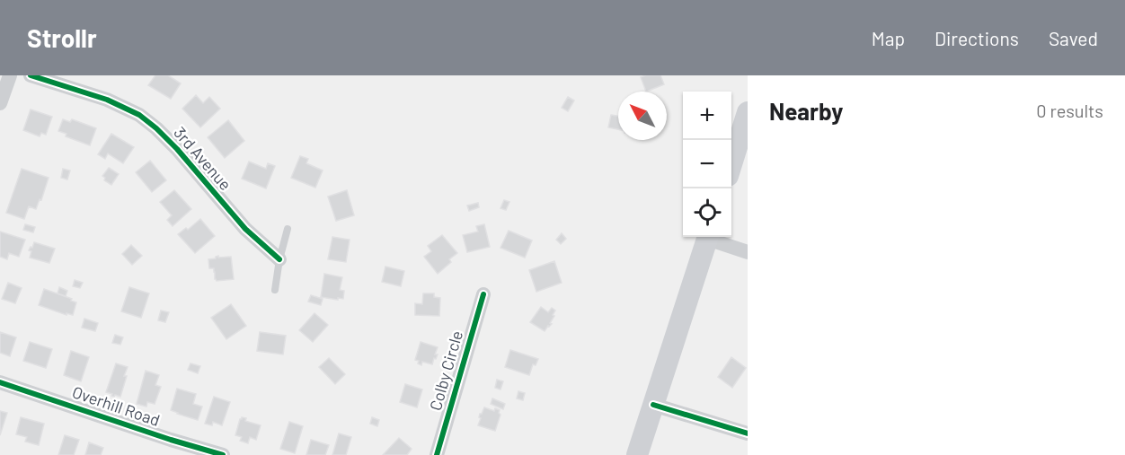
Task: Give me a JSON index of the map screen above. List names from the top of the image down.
{
  "streets": {
    "street": ["3rd Avenue", "Colby Circle", "Overhill Road"]
  },
  "north": "top left",
  "page": {
    "header": "Strollr",
    "nav": ["Map", "Directions", "Saved"],
    "heading": ["Nearby", "0 results"],
    "map_buttons": ["+", "−"]
  }
}
